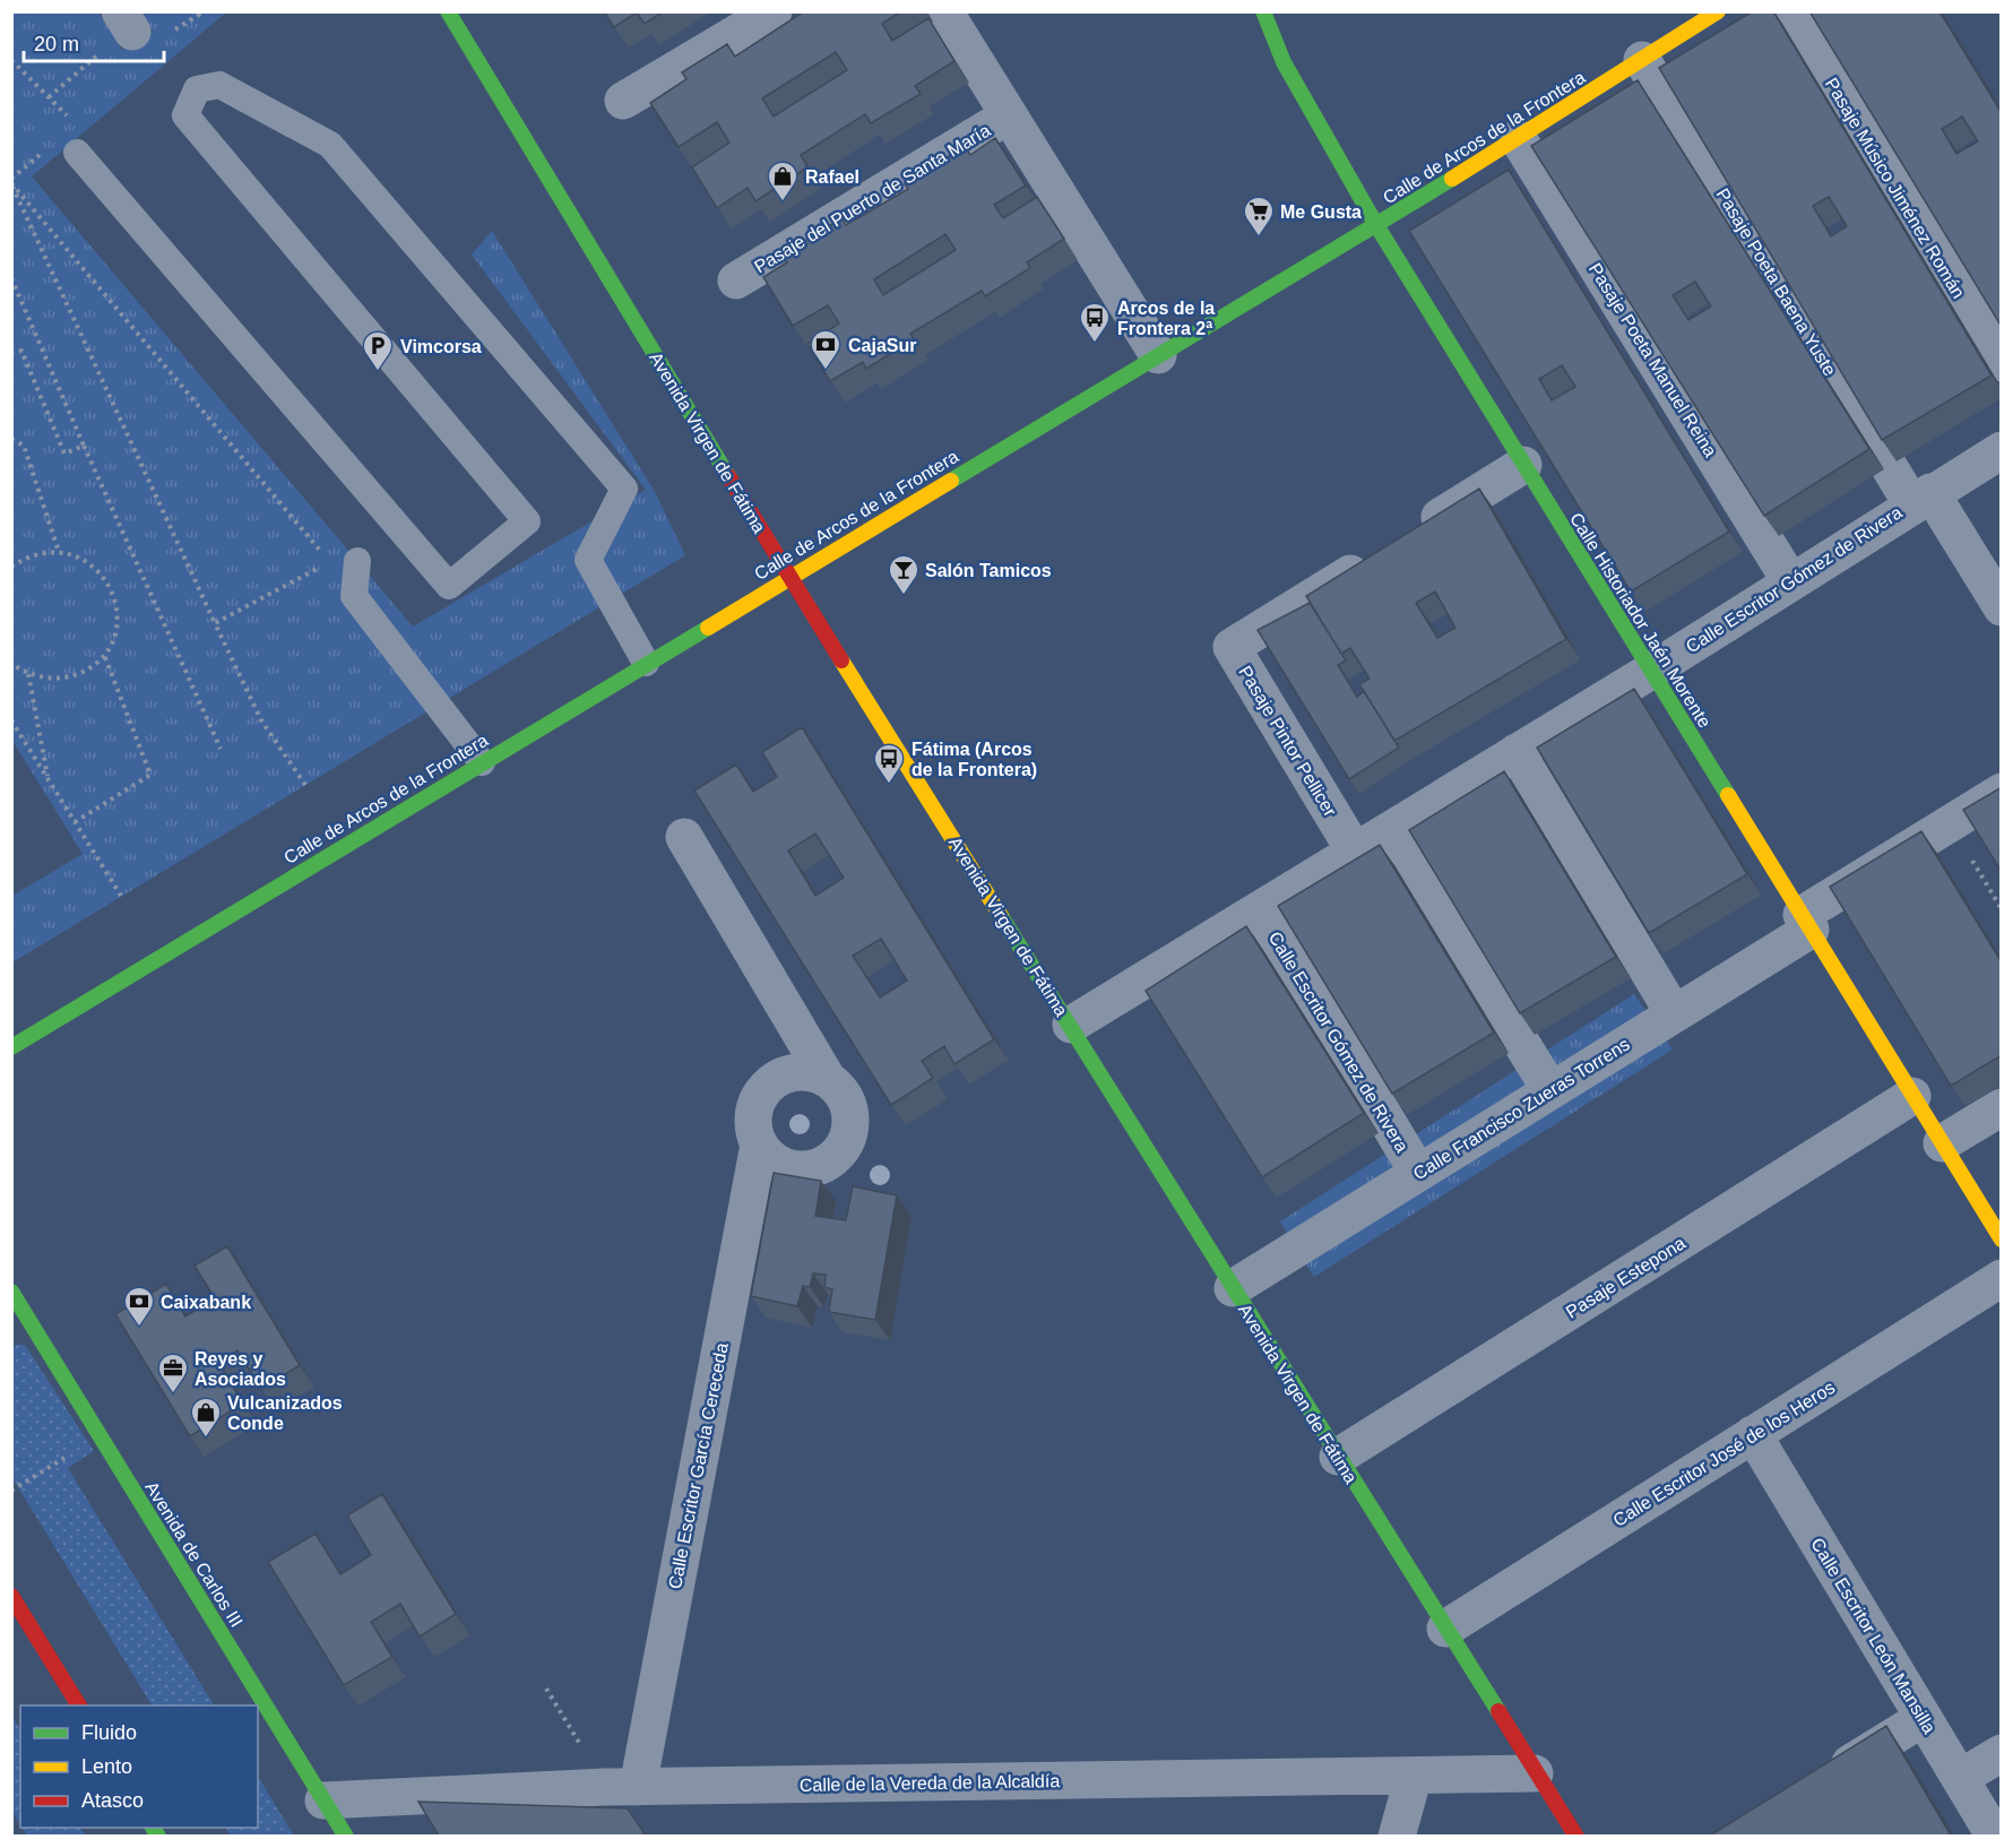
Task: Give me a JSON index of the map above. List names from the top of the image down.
{
  "streets": {
    "street": [
      "Calle de Arcos de la Frontera",
      "Pasaje Músico Jiménez Román",
      "Pasaje del Puerto de Santa María",
      "Pasaje Poeta Baena Yuste",
      "Pasaje Poeta Manuel Reina",
      "Avenida Virgen de Fátima",
      "Calle Escritor Gómez de Rivera",
      "Calle Historiador Jaén Morente",
      "Pasaje Pintor Pellicer",
      "Calle Francisco Zueras Torrens",
      "Pasaje Estepona",
      "Calle Escritor José de los Heros",
      "Calle Escritor García Cereceda",
      "Avenida de Carlos III",
      "Calle Escritor León Mansilla",
      "Calle de la Vereda de la Alcaldía"
    ]
  },
  "crossings": [
    ["Calle de Arcos de la Frontera", "Pasaje Poeta Baena Yuste"],
    ["Calle de Arcos de la Frontera", "Pasaje Poeta Manuel Reina"],
    ["Calle de Arcos de la Frontera", "Avenida Virgen de Fátima"],
    ["Calle de Arcos de la Frontera", "Calle Historiador Jaén Morente"],
    ["Pasaje Poeta Baena Yuste", "Calle Escritor Gómez de Rivera"],
    ["Pasaje Poeta Manuel Reina", "Calle Escritor Gómez de Rivera"],
    ["Avenida Virgen de Fátima", "Calle Escritor Gómez de Rivera"],
    ["Avenida Virgen de Fátima", "Calle Francisco Zueras Torrens"],
    ["Avenida Virgen de Fátima", "Pasaje Estepona"],
    ["Avenida Virgen de Fátima", "Calle Escritor José de los Heros"],
    ["Avenida Virgen de Fátima", "Calle de la Vereda de la Alcaldía"],
    ["Calle Escritor Gómez de Rivera", "Calle Historiador Jaén Morente"],
    ["Calle Escritor Gómez de Rivera", "Pasaje Pintor Pellicer"],
    ["Calle Escritor Gómez de Rivera", "Calle Francisco Zueras Torrens"],
    ["Calle Historiador Jaén Morente", "Calle Francisco Zueras Torrens"],
    ["Calle Historiador Jaén Morente", "Pasaje Estepona"],
    ["Calle Escritor José de los Heros", "Calle Escritor León Mansilla"],
    ["Calle Escritor García Cereceda", "Calle de la Vereda de la Alcaldía"],
    ["Avenida de Carlos III", "Calle de la Vereda de la Alcaldía"]
  ],
  "places": {
    "shop": ["Rafael", "Vulcanizados Conde"],
    "supermarket": ["Me Gusta"],
    "bus stop": ["Arcos de la Frontera 2ª", "Fátima (Arcos de la Frontera)"],
    "bank": ["CajaSur", "Caixabank"],
    "parking": ["Vimcorsa"],
    "bar": ["Salón Tamicos"],
    "office": ["Reyes y Asociados"]
  },
  "legend": ["Fluido", "Lento", "Atasco"],
  "scale_bar": "20 m"
}
